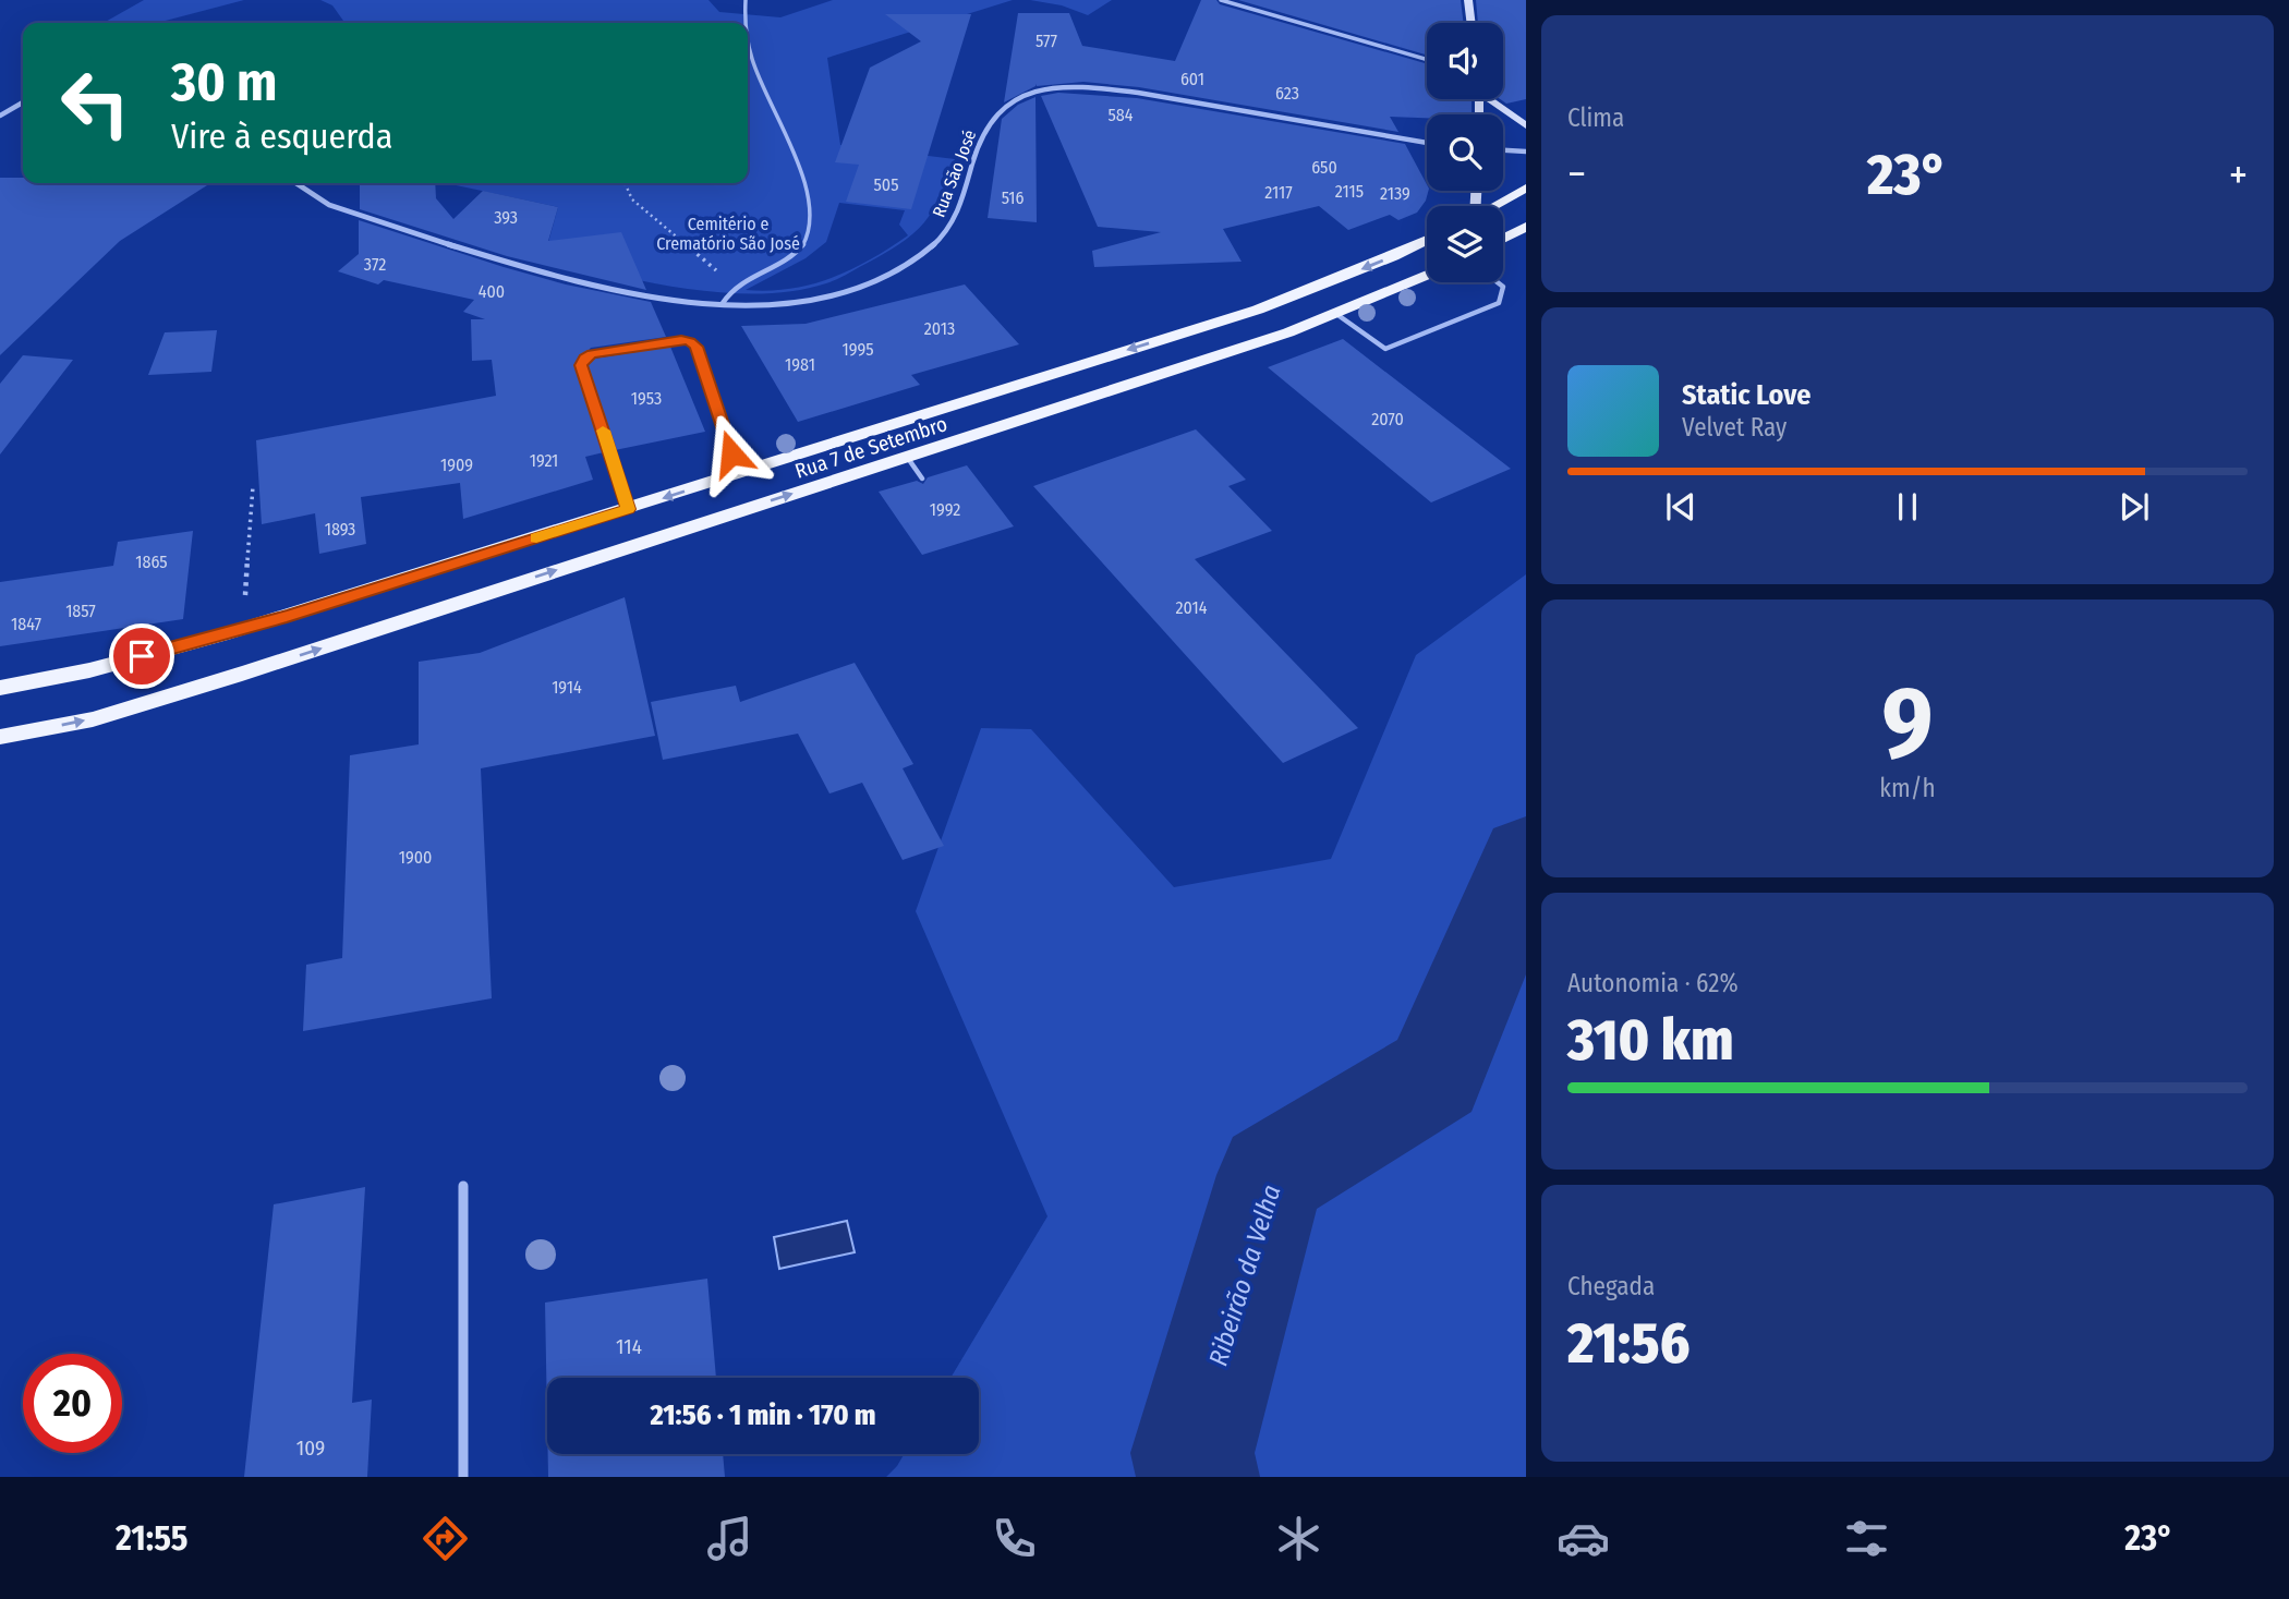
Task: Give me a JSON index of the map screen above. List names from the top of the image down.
{
  "streets": {
    "main road": ["Rua 7 de Setembro"],
    "street": ["Rua São José"]
  },
  "water": ["Ribeirão da Velha"],
  "parks": ["Cemitério e Crematório São José"],
  "house_numbers": [
    "577",
    "601",
    "623",
    "584",
    "650",
    "505",
    "2115",
    "2117",
    "2139",
    "516",
    "393",
    "372",
    "400",
    "2013",
    "1995",
    "1981",
    "1953",
    "2070",
    "1921",
    "1909",
    "1992",
    "1893",
    "1865",
    "2014",
    "1857",
    "1847",
    "1914",
    "1900",
    "114",
    "109"
  ],
  "page": {
    "tile": [
      "Clima",
      ["9", "km/h"],
      ["Autonomia · 62%", "310 km"],
      ["Chegada", "21:56"]
    ],
    "turn": ["30 m", "Vire à esquerda"],
    "heat": ["−", "23°", "+"],
    "song": ["Static Love", "Velvet Ray"],
    "limit": "20",
    "trip": "21:56 · 1 min · 170 m",
    "tabs": ["21:55", "23°"]
  }
}
